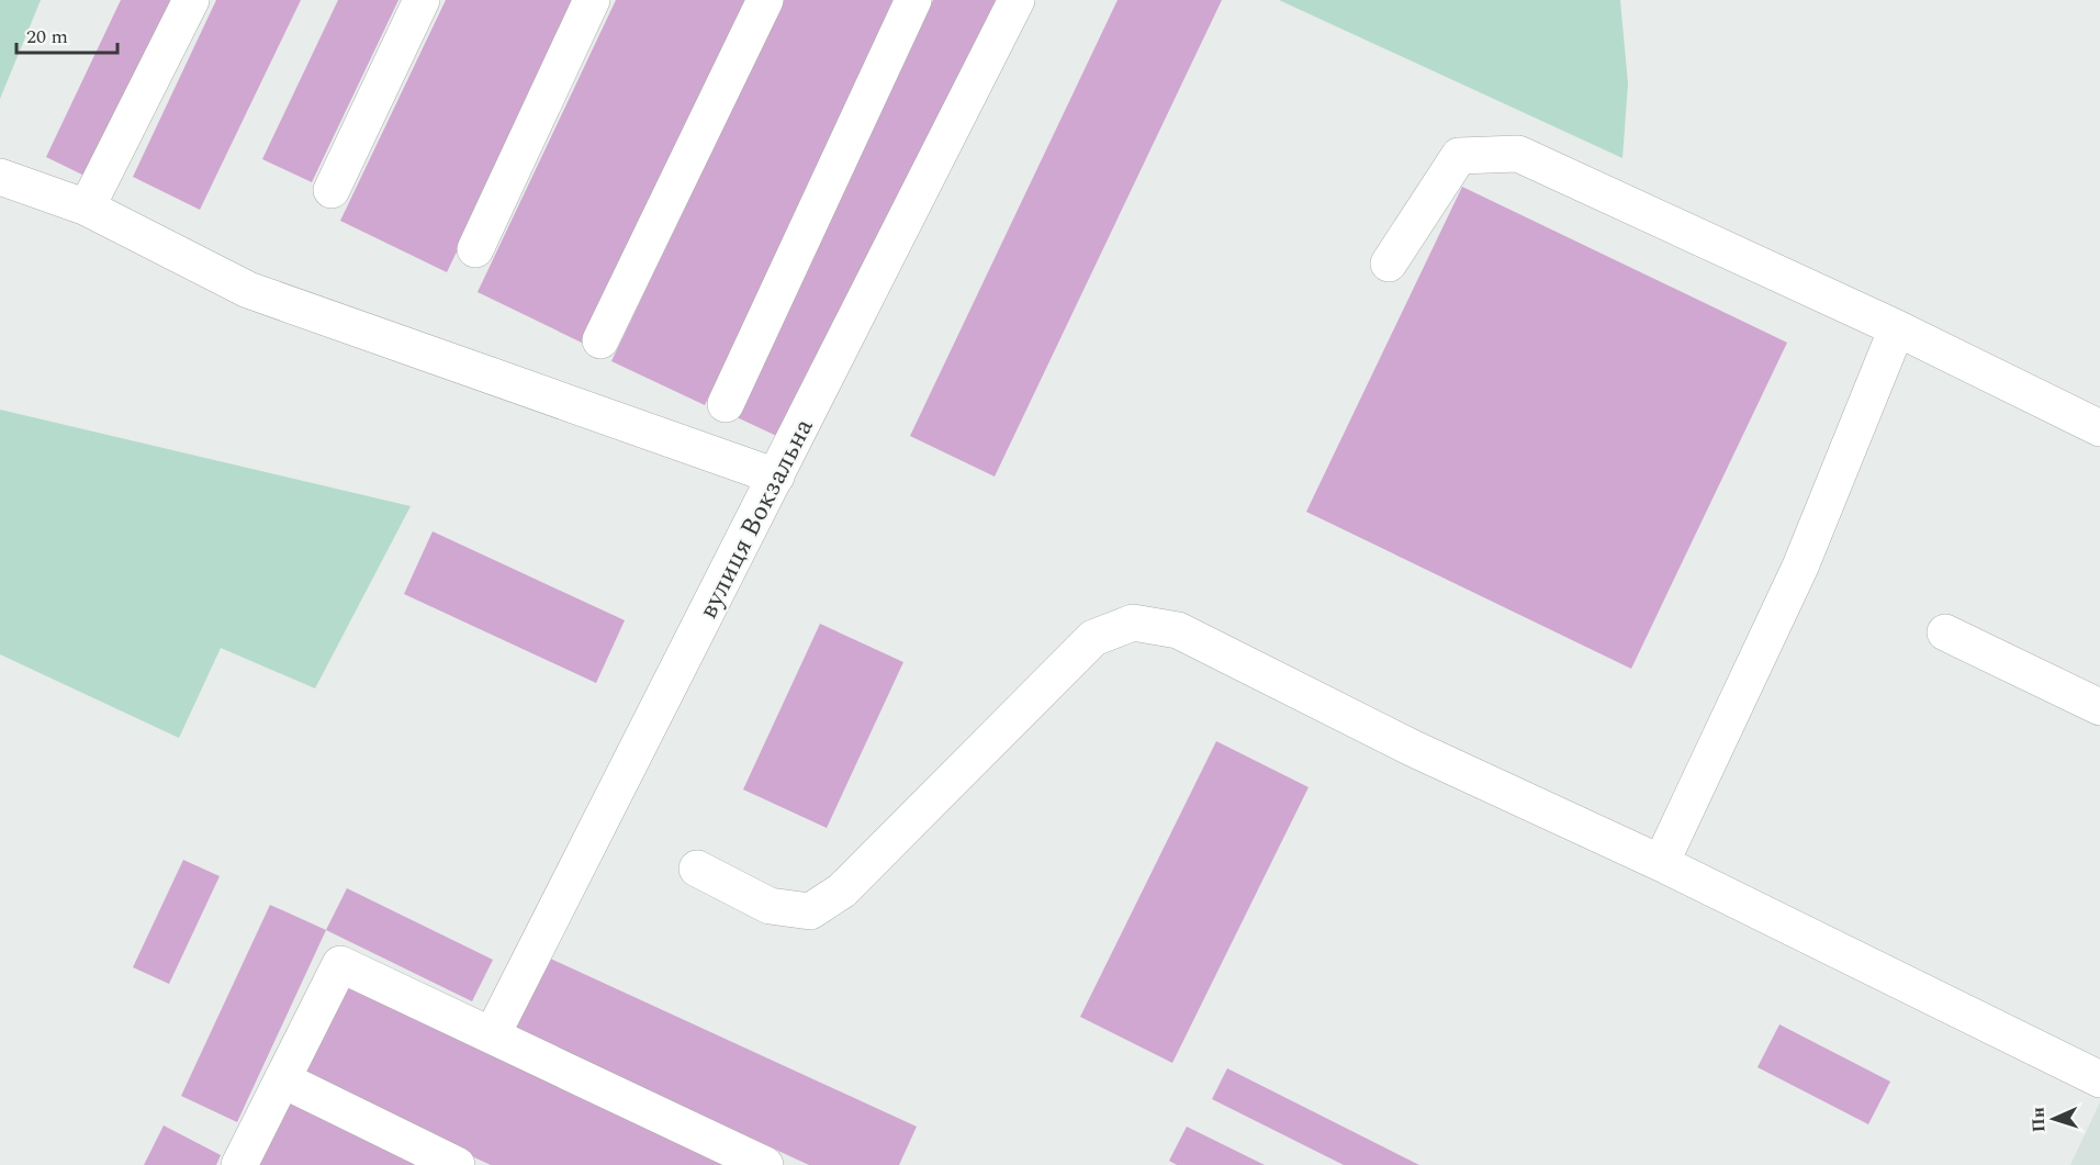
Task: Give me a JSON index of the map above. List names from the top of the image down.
{
  "streets": {
    "street": ["вулиця Вокзальна"]
  },
  "scale_bar": "20 m",
  "north": "left"
}
